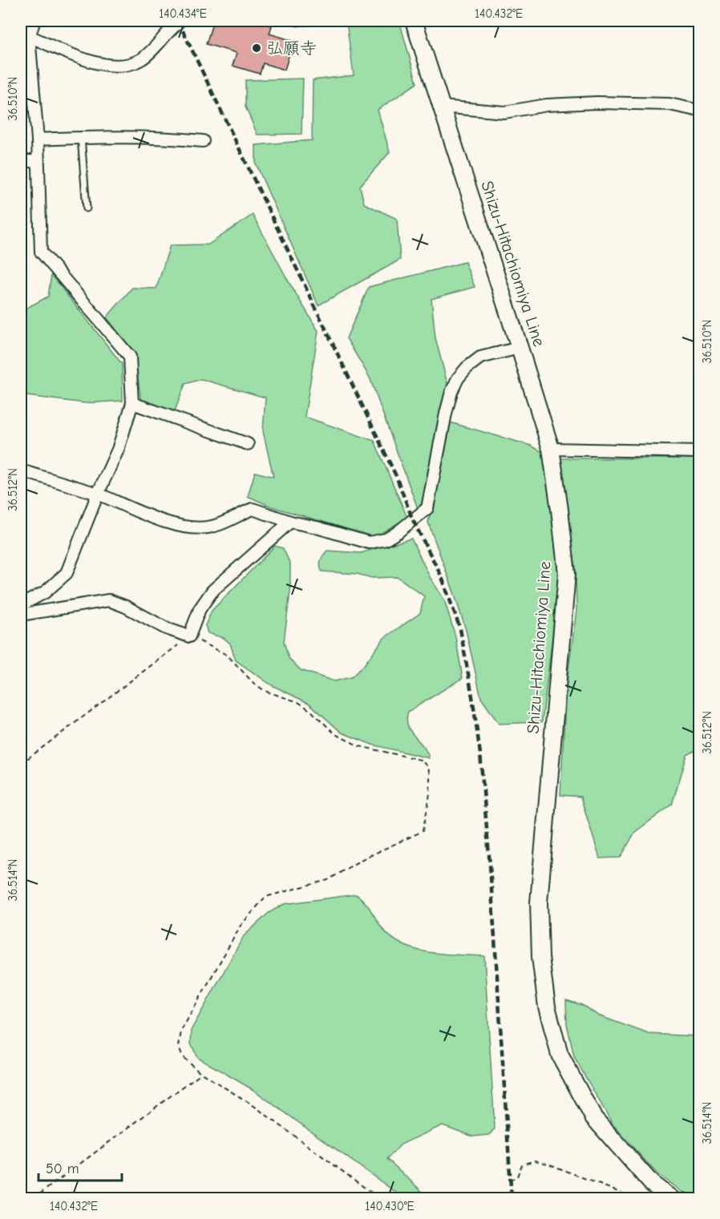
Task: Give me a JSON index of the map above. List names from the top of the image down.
{
  "streets": {
    "main road": ["Shizu-Hitachiomiya Line"]
  },
  "places": ["弘願寺"],
  "scale_bar": "50 m",
  "coordinates": [
    "140.434°E",
    "140.432°E",
    "36.510°N",
    "36.512°N",
    "36.514°N",
    "140.430°E"
  ]
}
